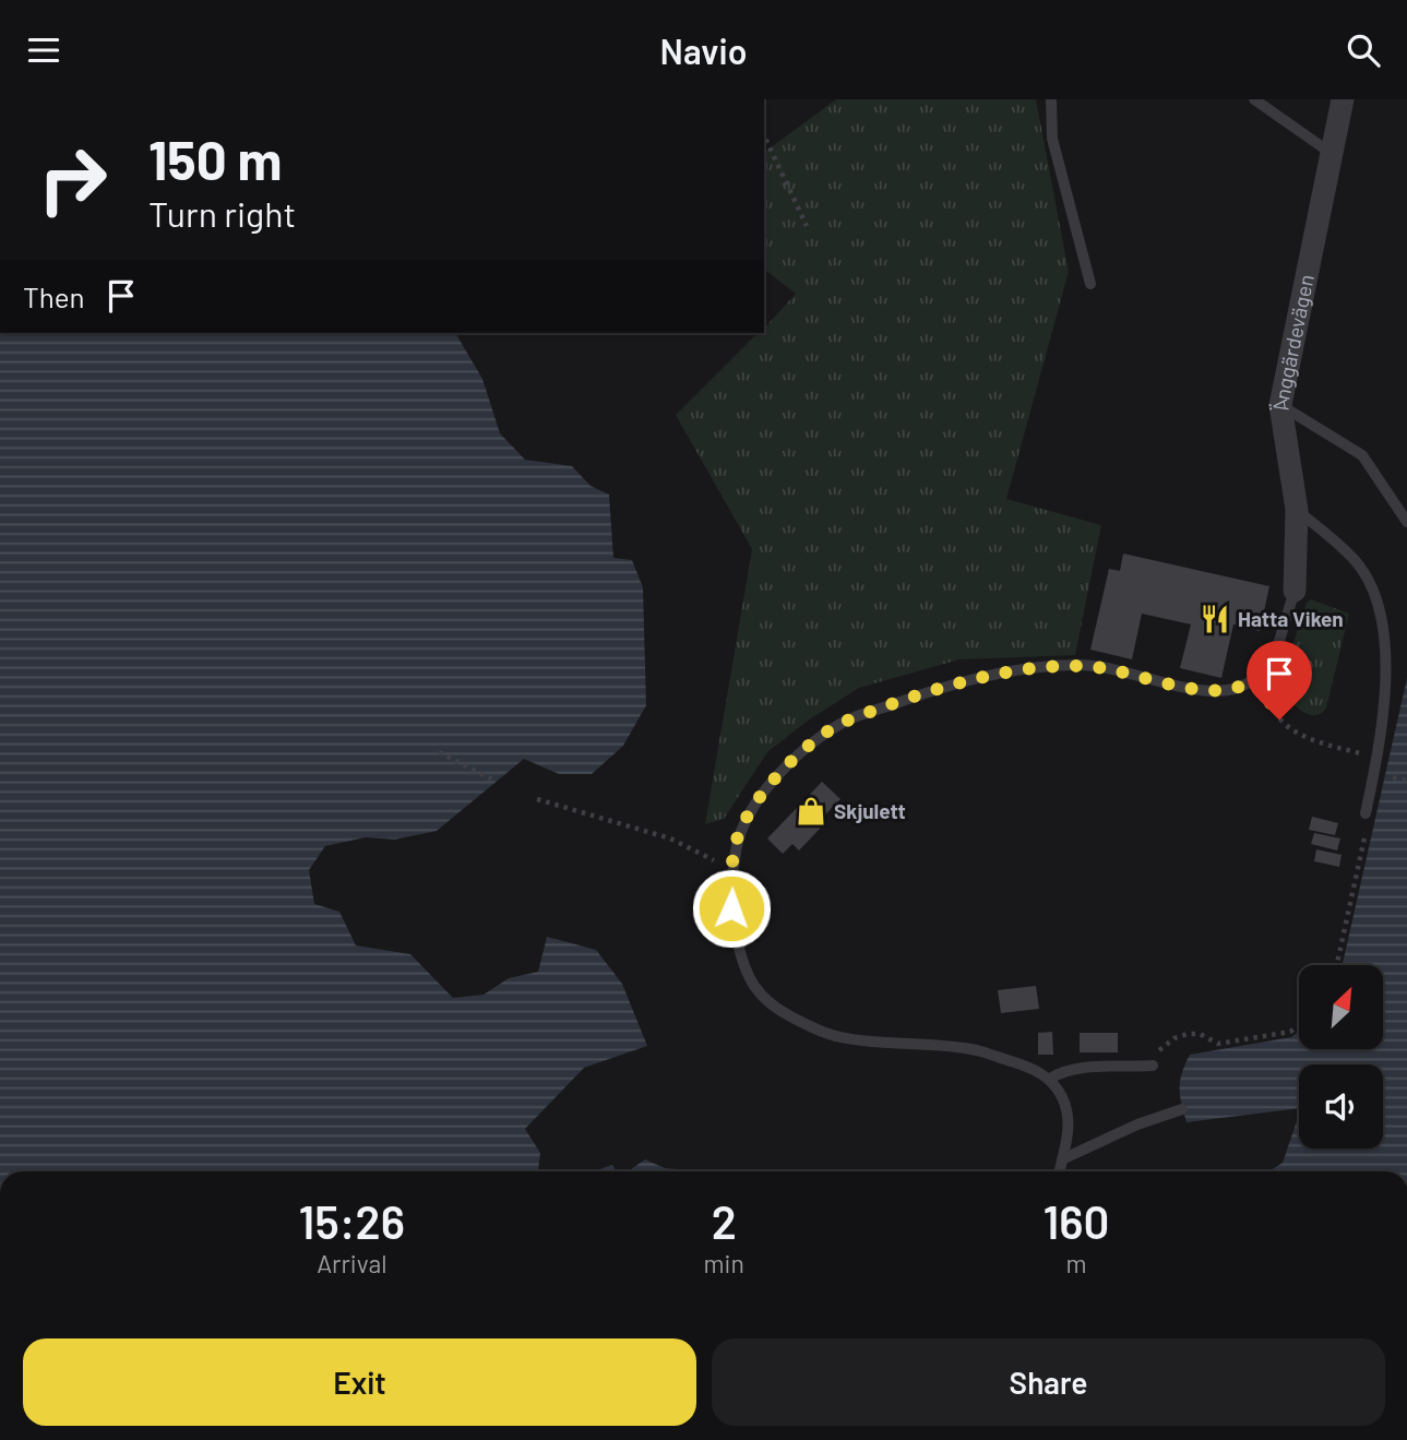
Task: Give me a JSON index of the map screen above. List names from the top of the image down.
{
  "streets": {
    "street": ["Änggärdevägen"]
  },
  "places": {
    "restaurant": ["Hatta Viken"],
    "shop": ["Skjulett"]
  },
  "north": "top right",
  "page": {
    "header": "Navio",
    "turn": ["150 m", "Turn right"],
    "then": "Then",
    "eta": [
      "15:26",
      "Arrival",
      "2",
      "min",
      "160",
      "m"
    ],
    "buttons": ["Exit", "Share"]
  }
}
